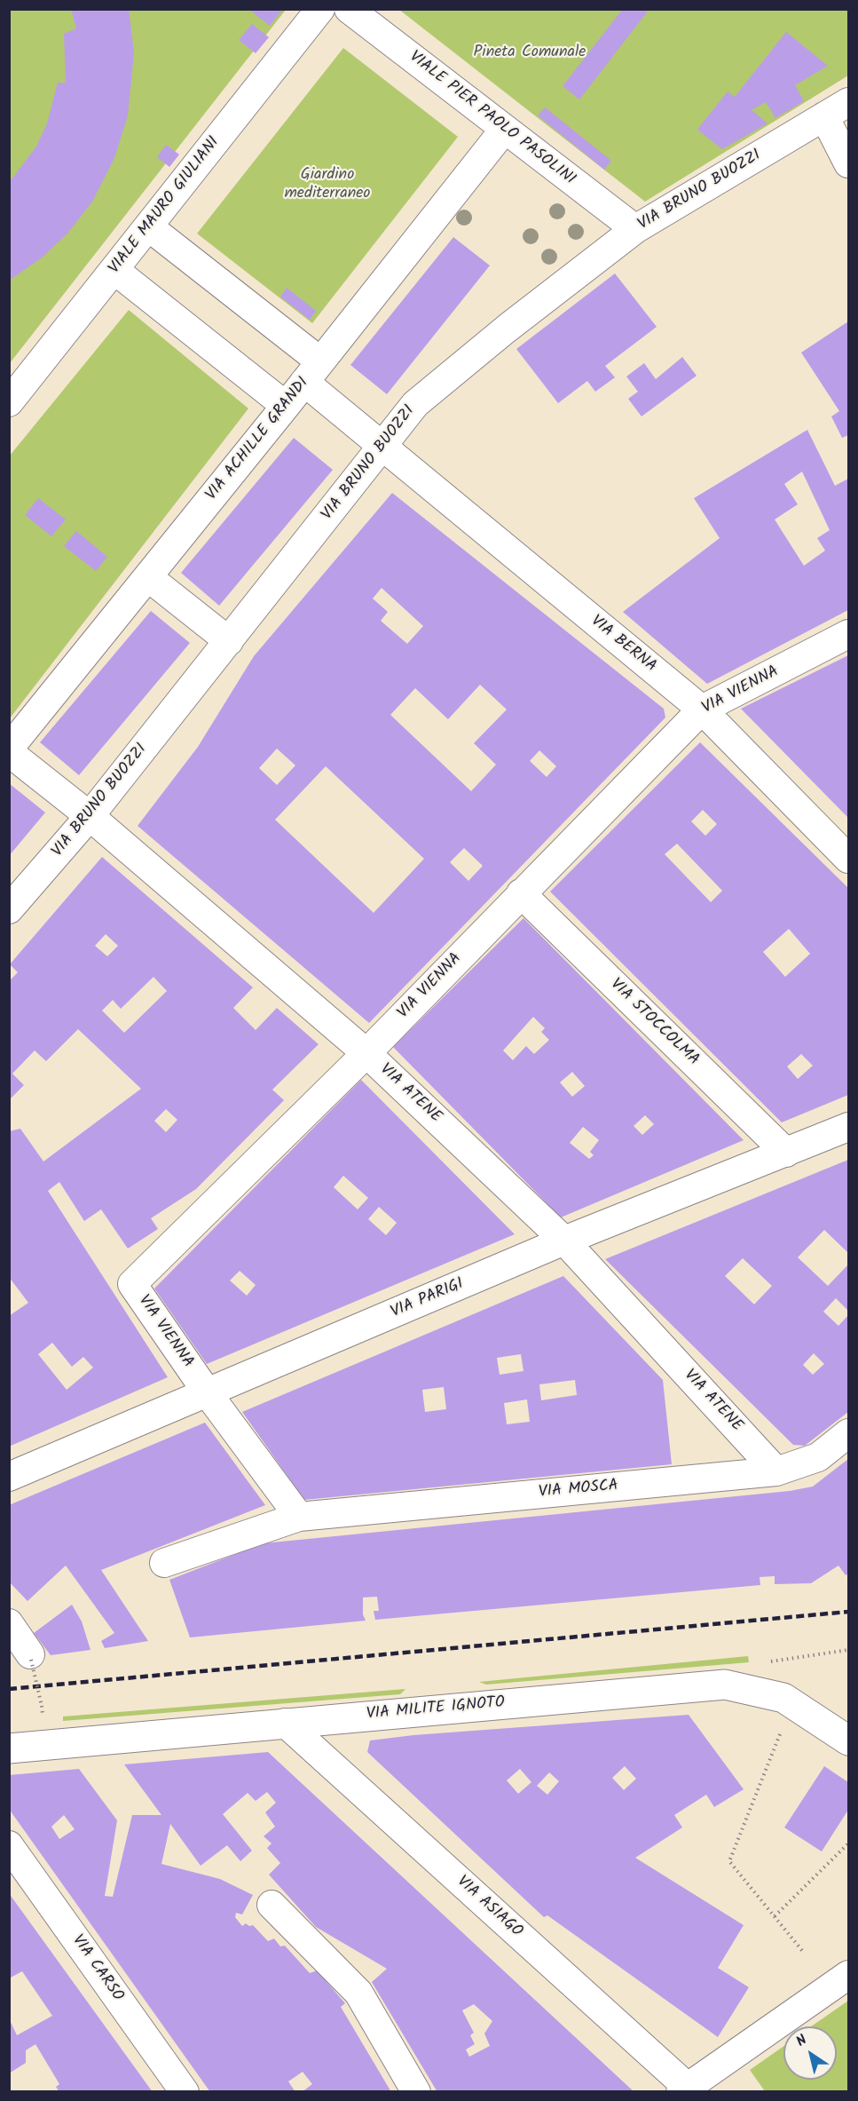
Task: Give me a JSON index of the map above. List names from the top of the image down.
{
  "streets": {
    "street": [
      "VIALE PIER PAOLO PASOLINI",
      "VIA BRUNO BUOZZI",
      "VIALE MAURO GIULIANI",
      "VIA ACHILLE GRANDI",
      "VIA BERNA",
      "VIA VIENNA",
      "VIA STOCCOLMA",
      "VIA ATENE",
      "VIA PARIGI",
      "VIA MOSCA",
      "VIA MILITE IGNOTO",
      "VIA ASIAGO",
      "VIA CARSO"
    ]
  },
  "crossings": [
    ["VIALE PIER PAOLO PASOLINI", "VIA BRUNO BUOZZI"],
    ["VIALE PIER PAOLO PASOLINI", "VIA ACHILLE GRANDI"],
    ["VIA BRUNO BUOZZI", "VIA BERNA"],
    ["VIA BRUNO BUOZZI", "VIA ATENE"],
    ["VIALE MAURO GIULIANI", "VIA BERNA"],
    ["VIA ACHILLE GRANDI", "VIA BERNA"],
    ["VIA ACHILLE GRANDI", "VIA ATENE"],
    ["VIA BERNA", "VIA VIENNA"],
    ["VIA VIENNA", "VIA STOCCOLMA"],
    ["VIA VIENNA", "VIA ATENE"],
    ["VIA VIENNA", "VIA PARIGI"],
    ["VIA STOCCOLMA", "VIA PARIGI"],
    ["VIA ATENE", "VIA PARIGI"],
    ["VIA ATENE", "VIA MOSCA"],
    ["VIA MILITE IGNOTO", "VIA ASIAGO"]
  ],
  "parks": ["Pineta Comunale", "Giardino mediterraneo"],
  "north": "top left"
}
